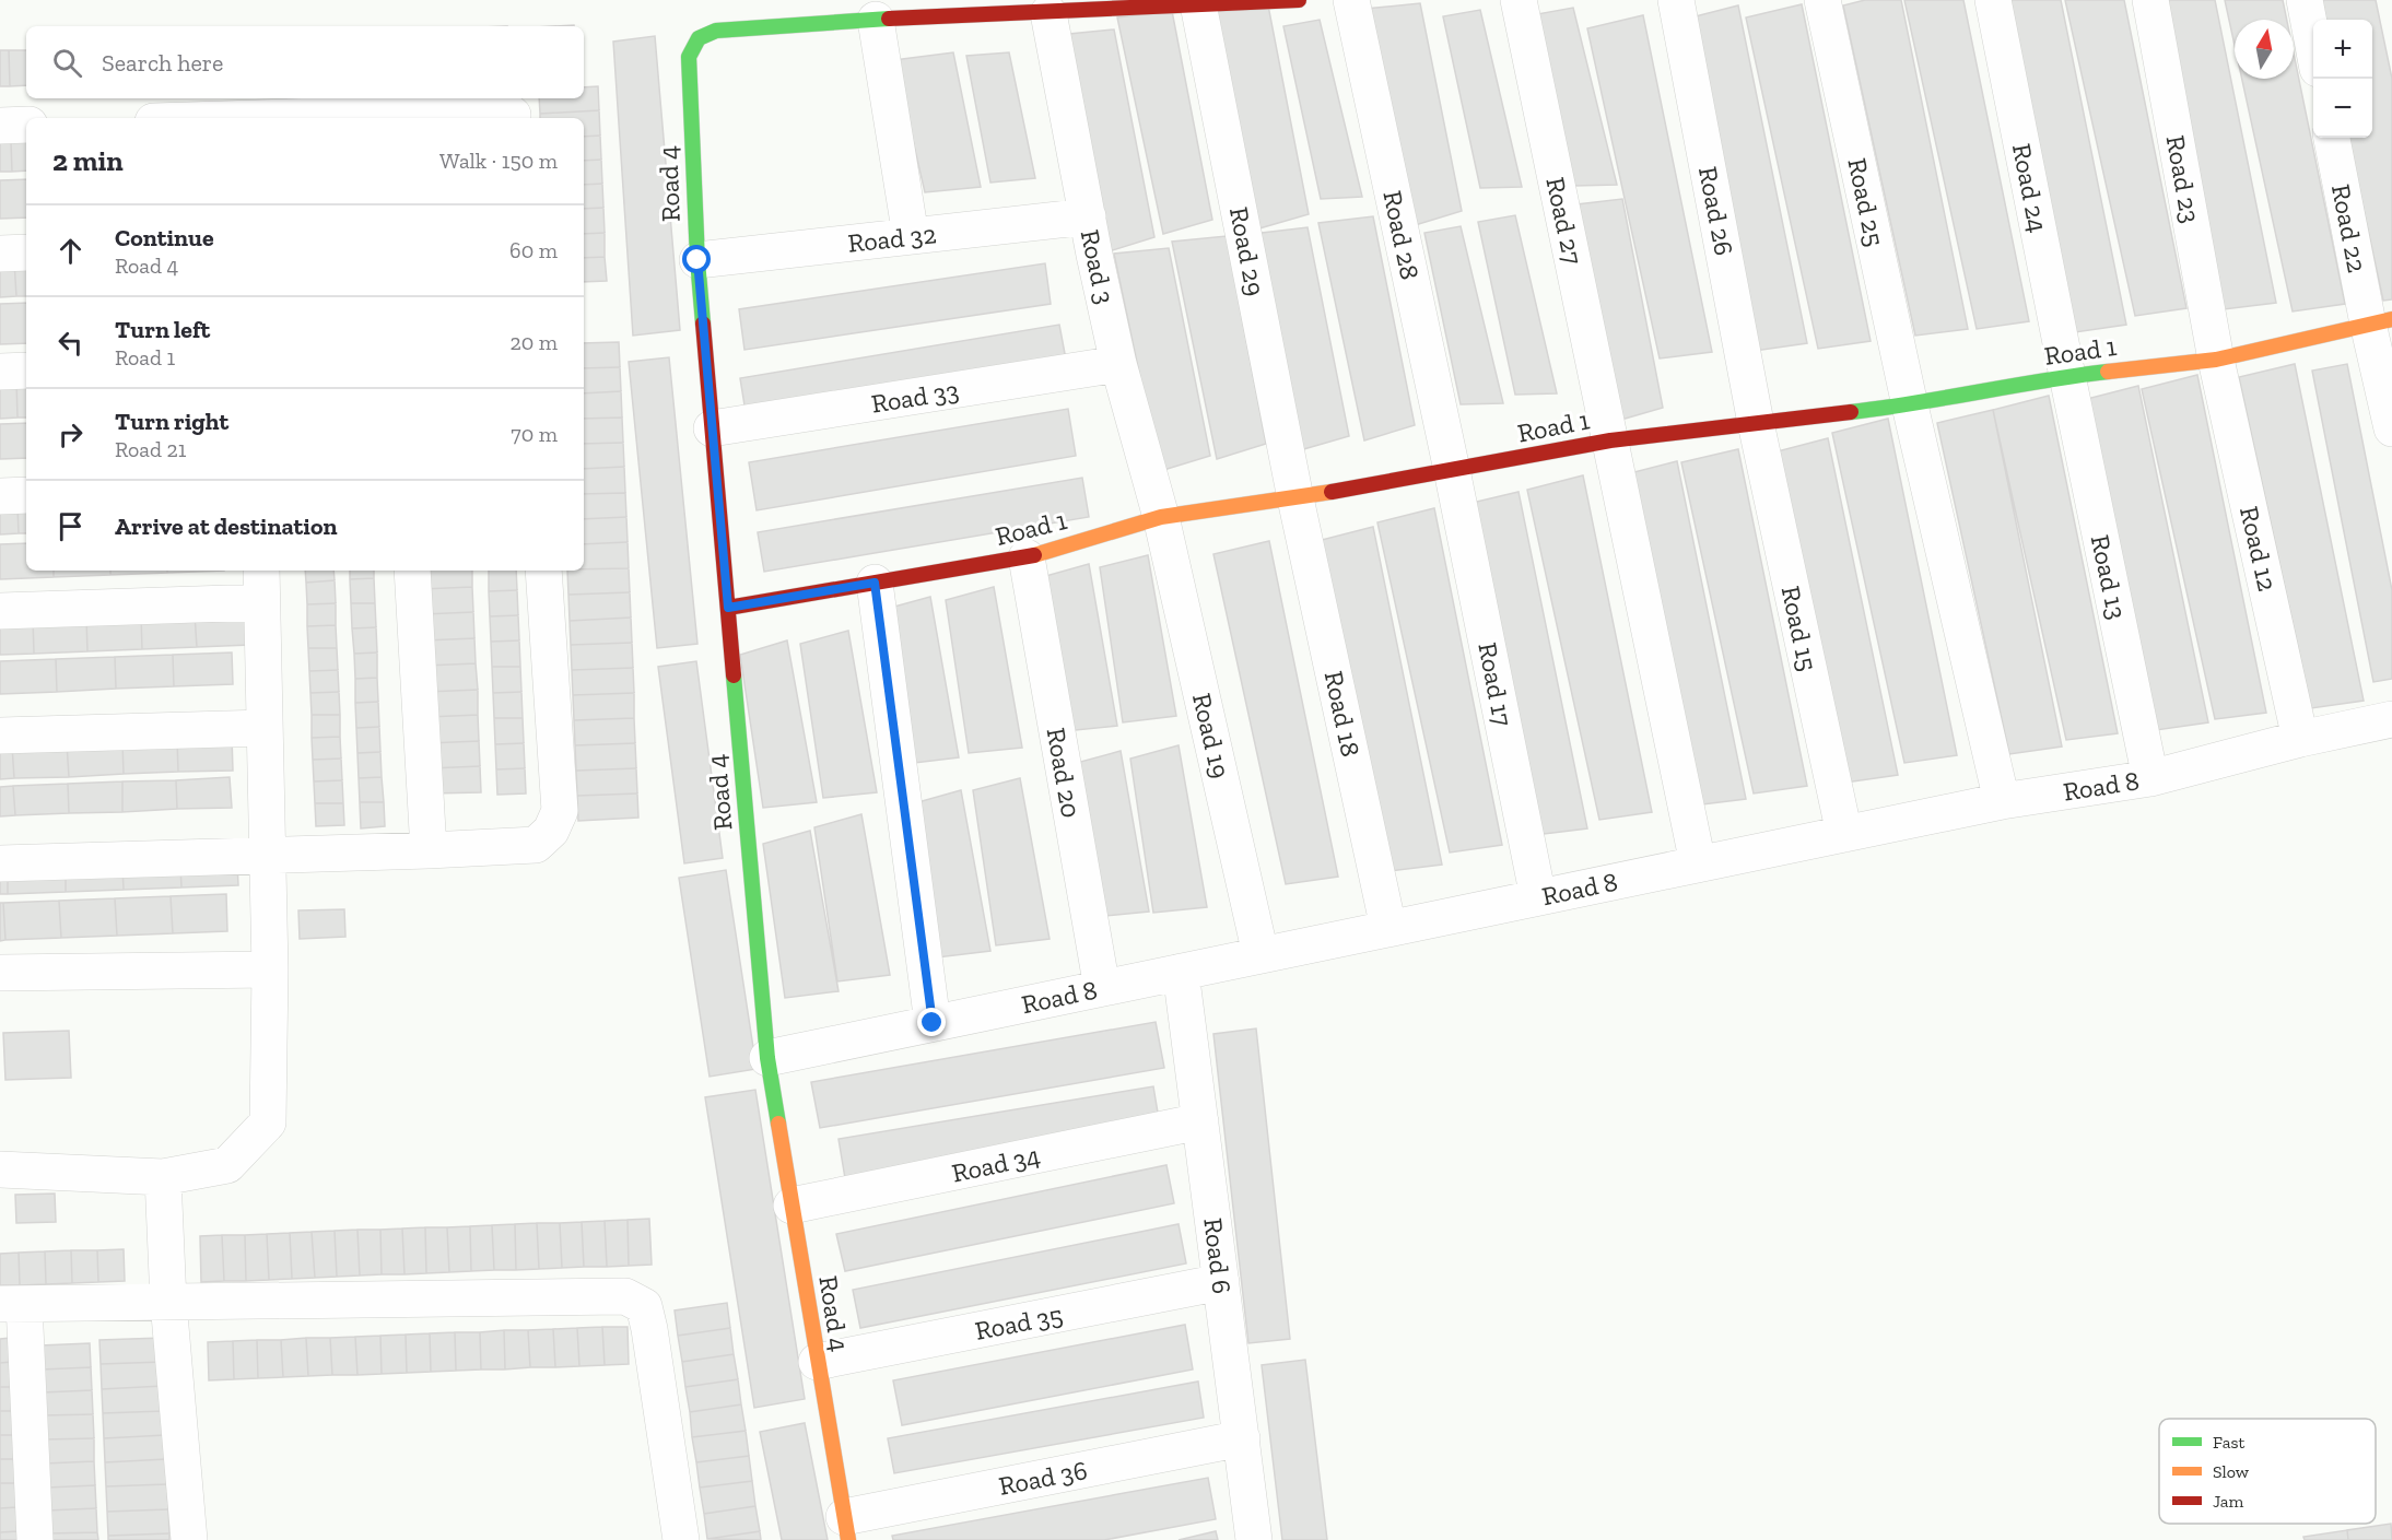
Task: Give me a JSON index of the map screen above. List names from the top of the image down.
{
  "streets": {
    "street": [
      "Road 23",
      "Road 4",
      "Road 24",
      "Road 25",
      "Road 26",
      "Road 27",
      "Road 22",
      "Road 28",
      "Road 32",
      "Road 29",
      "Road 3",
      "Road 1",
      "Road 33",
      "Road 12",
      "Road 13",
      "Road 15",
      "Road 17",
      "Road 18",
      "Road 19",
      "Road 20",
      "Road 8",
      "Road 34",
      "Road 6",
      "Road 35",
      "Road 36"
    ]
  },
  "crossings": [
    ["Road 23", "Road 1"],
    ["Road 23", "Road 12"],
    ["Road 4", "Road 32"],
    ["Road 4", "Road 1"],
    ["Road 4", "Road 33"],
    ["Road 4", "Road 8"],
    ["Road 4", "Road 34"],
    ["Road 4", "Road 35"],
    ["Road 4", "Road 36"],
    ["Road 24", "Road 1"],
    ["Road 24", "Road 13"],
    ["Road 25", "Road 1"],
    ["Road 25", "Road 8"],
    ["Road 26", "Road 1"],
    ["Road 26", "Road 15"],
    ["Road 27", "Road 1"],
    ["Road 27", "Road 8"],
    ["Road 22", "Road 1"],
    ["Road 28", "Road 1"],
    ["Road 28", "Road 17"],
    ["Road 32", "Road 3"],
    ["Road 29", "Road 1"],
    ["Road 29", "Road 18"],
    ["Road 3", "Road 1"],
    ["Road 3", "Road 33"],
    ["Road 3", "Road 19"],
    ["Road 1", "Road 12"],
    ["Road 1", "Road 13"],
    ["Road 1", "Road 15"],
    ["Road 1", "Road 17"],
    ["Road 1", "Road 18"],
    ["Road 1", "Road 19"],
    ["Road 1", "Road 20"],
    ["Road 12", "Road 8"],
    ["Road 13", "Road 8"],
    ["Road 15", "Road 8"],
    ["Road 17", "Road 8"],
    ["Road 18", "Road 8"],
    ["Road 19", "Road 8"],
    ["Road 20", "Road 8"],
    ["Road 8", "Road 6"],
    ["Road 34", "Road 6"],
    ["Road 6", "Road 35"],
    ["Road 6", "Road 36"]
  ],
  "legend": ["Fast", "Slow", "Jam"],
  "north": "top",
  "page": {
    "map_buttons": ["+", "−"],
    "search": "Search here",
    "heading": ["2 min", "Walk · 150 m"],
    "list": [
      ["Continue", "Road 4", "60 m"],
      ["Turn left", "Road 1", "20 m"],
      ["Turn right", "Road 21", "70 m"],
      "Arrive at destination"
    ]
  }
}
